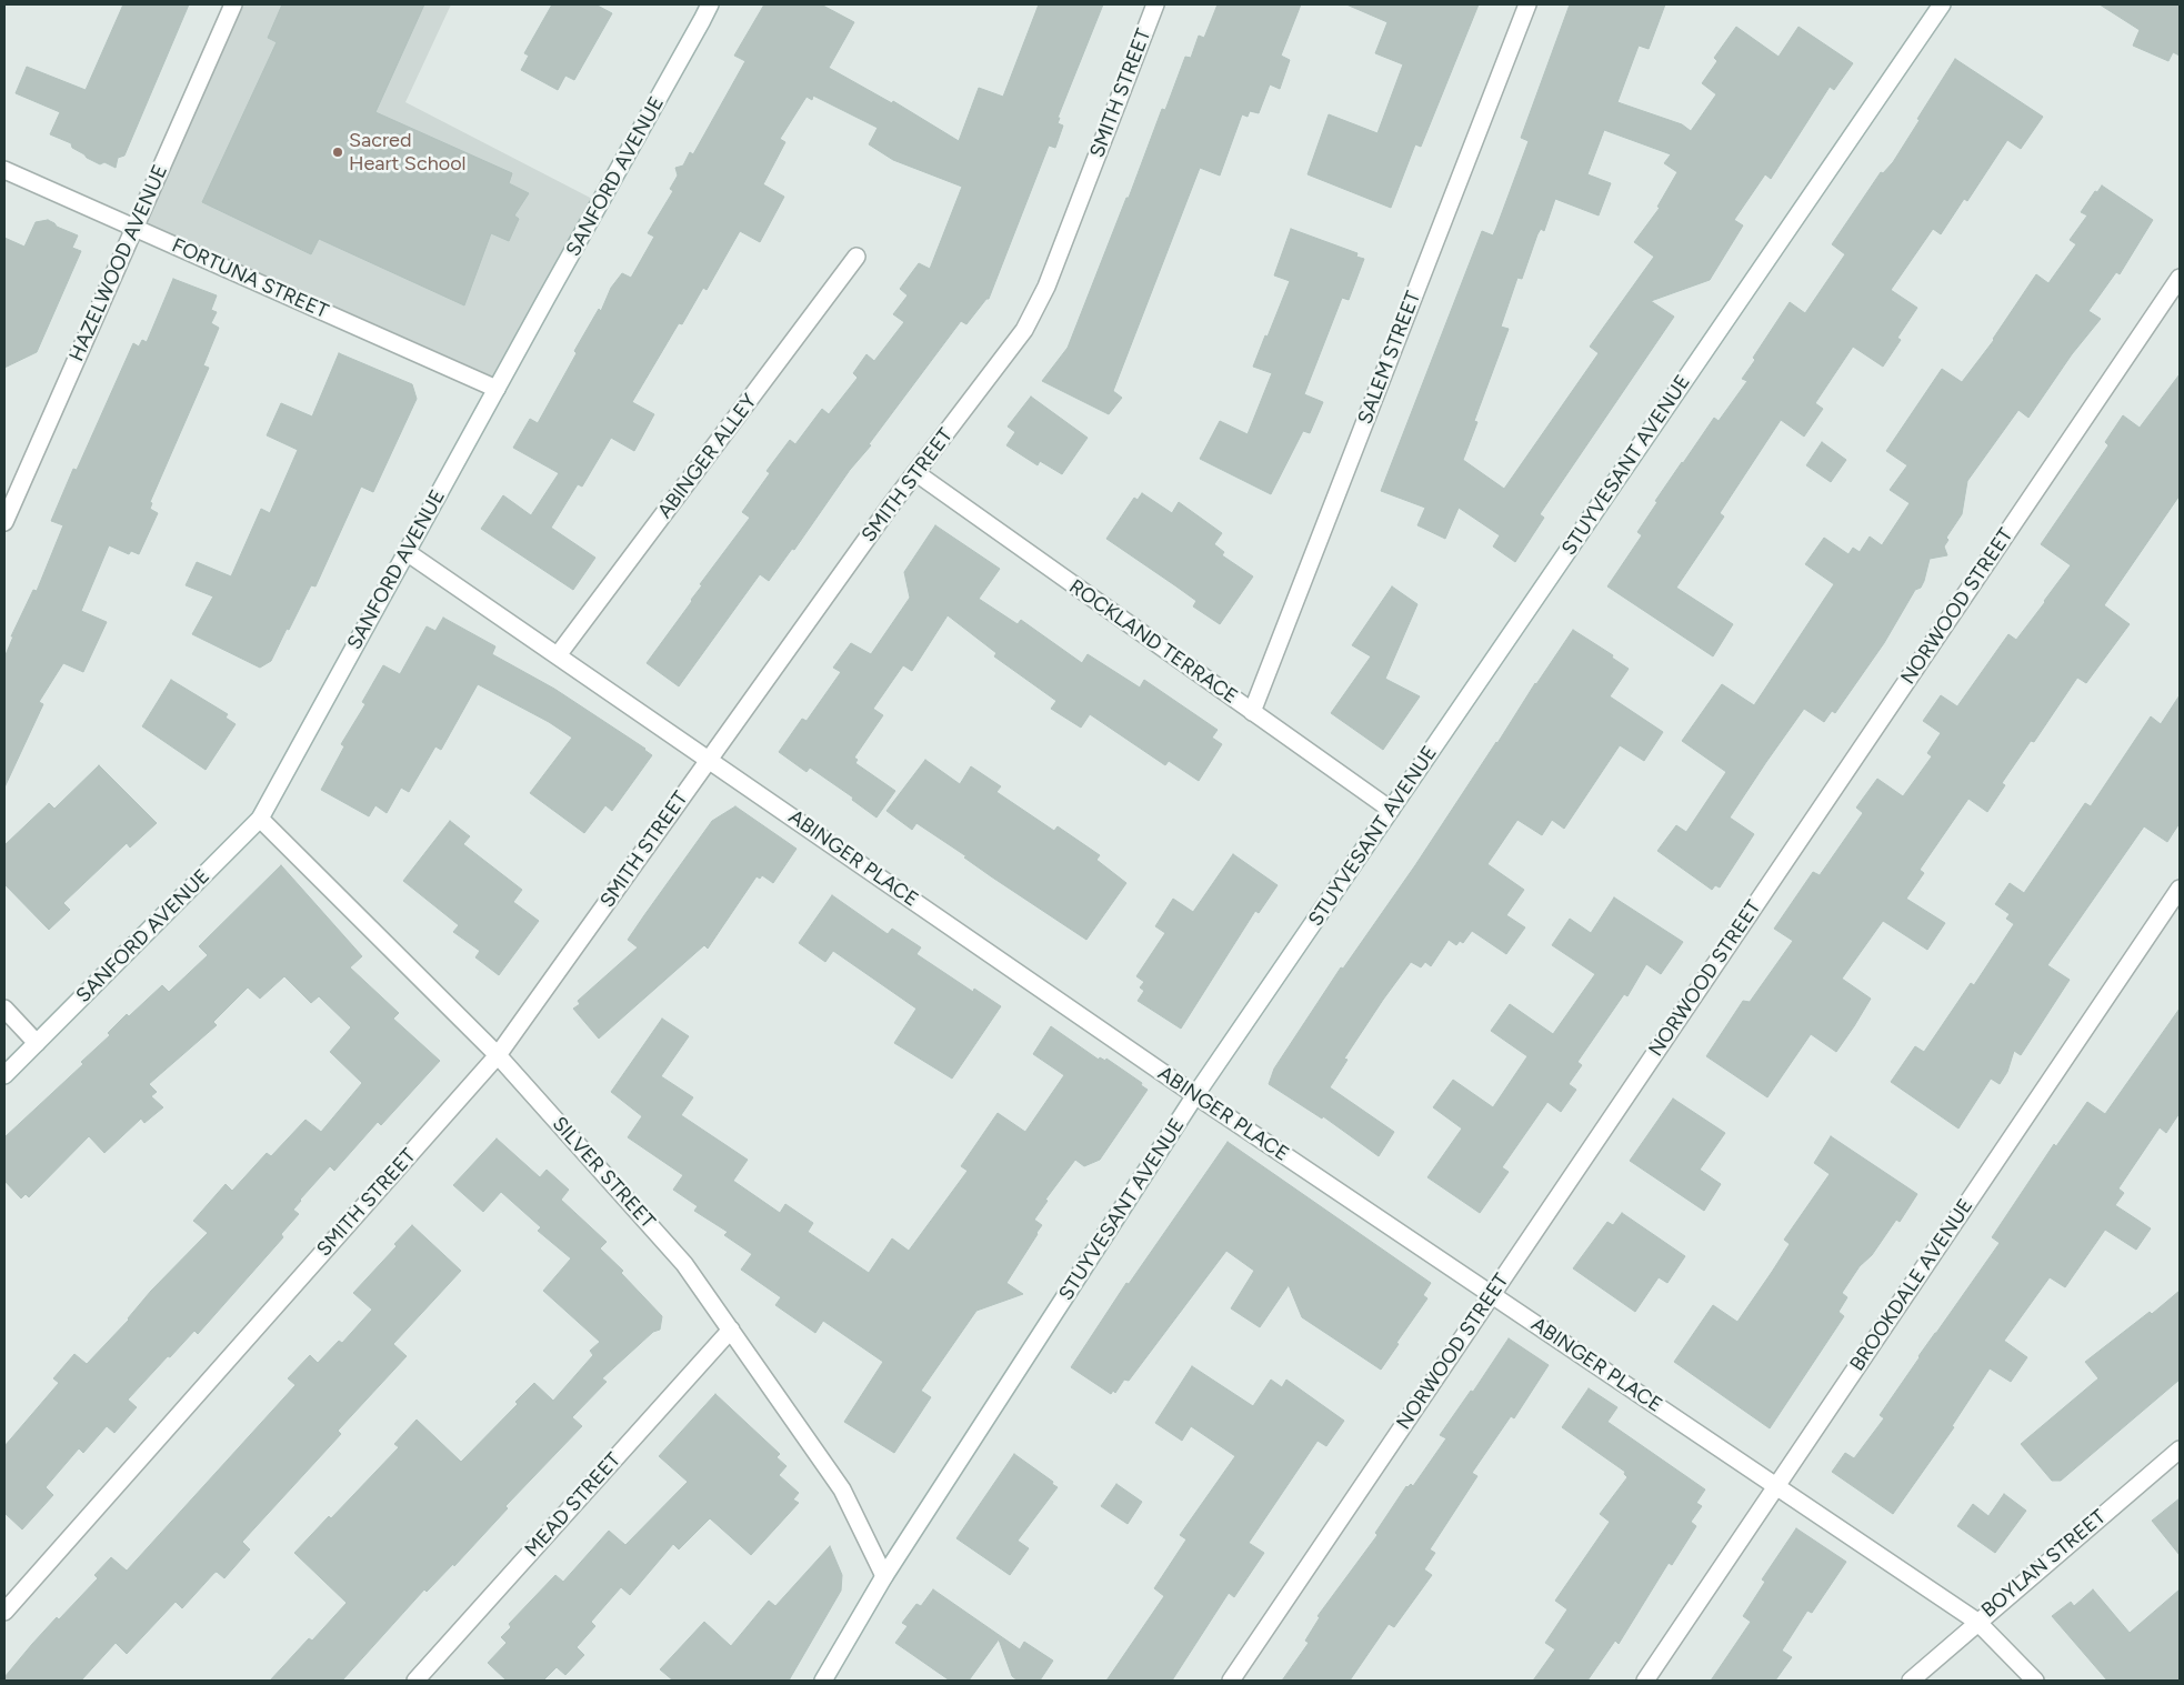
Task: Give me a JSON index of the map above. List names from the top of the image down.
{
  "streets": {
    "street": [
      "SMITH STREET",
      "SANFORD AVENUE",
      "HAZELWOOD AVENUE",
      "FORTUNA STREET",
      "SALEM STREET",
      "ABINGER ALLEY",
      "STUYVESANT AVENUE",
      "NORWOOD STREET",
      "ROCKLAND TERRACE",
      "ABINGER PLACE",
      "SILVER STREET",
      "BROOKDALE AVENUE",
      "MEAD STREET",
      "BOYLAN STREET"
    ]
  },
  "crossings": [
    ["SMITH STREET", "ROCKLAND TERRACE"],
    ["SMITH STREET", "ABINGER PLACE"],
    ["SMITH STREET", "SILVER STREET"],
    ["SANFORD AVENUE", "FORTUNA STREET"],
    ["SANFORD AVENUE", "ABINGER PLACE"],
    ["SANFORD AVENUE", "SILVER STREET"],
    ["HAZELWOOD AVENUE", "FORTUNA STREET"],
    ["SALEM STREET", "ROCKLAND TERRACE"],
    ["ABINGER ALLEY", "ABINGER PLACE"],
    ["STUYVESANT AVENUE", "ROCKLAND TERRACE"],
    ["STUYVESANT AVENUE", "ABINGER PLACE"],
    ["STUYVESANT AVENUE", "SILVER STREET"],
    ["NORWOOD STREET", "ABINGER PLACE"],
    ["ABINGER PLACE", "BROOKDALE AVENUE"],
    ["ABINGER PLACE", "BOYLAN STREET"],
    ["SILVER STREET", "MEAD STREET"]
  ],
  "places": ["Sacred Heart School"]
}
